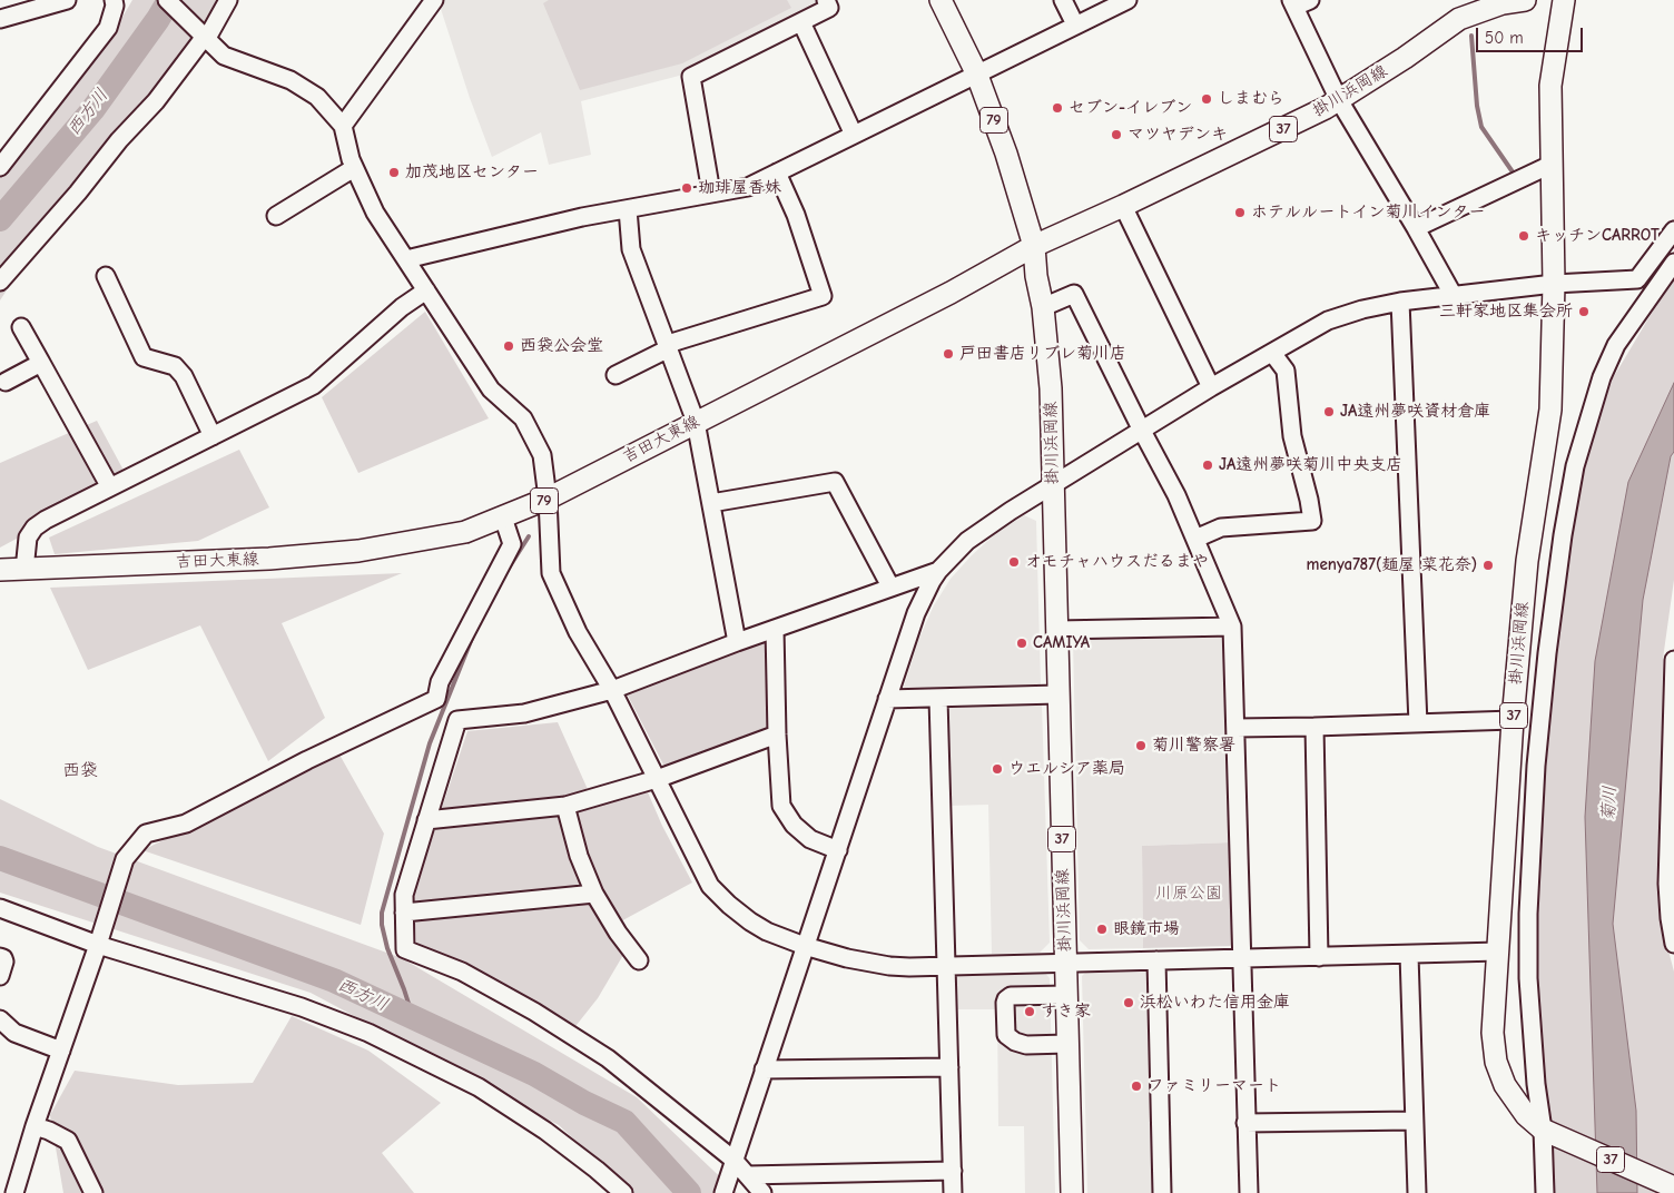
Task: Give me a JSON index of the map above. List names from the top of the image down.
{
  "streets": {
    "main road": [
      "掛川浜岡線",
      "79",
      "37",
      "吉田大東線"
    ]
  },
  "crossings": [
    ["掛川浜岡線", "79"],
    ["掛川浜岡線", "吉田大東線"],
    ["79", "吉田大東線"]
  ],
  "districts": ["西袋"],
  "water": ["西方川", "菊川"],
  "parks": ["川原公園"],
  "places": [
    "しまむら",
    "セブン-イレブン",
    "マツヤデンキ",
    "加茂地区センター",
    "珈琲屋香妹",
    "ホテルルートイン菊川インター",
    "キッチンCARROT",
    "三軒家地区集会所",
    "西袋公会堂",
    "戸田書店リブレ菊川店",
    "JA遠州夢咲資材倉庫",
    "JA遠州夢咲菊川中央支店",
    "オモチャハウスだるまや",
    "menya787(麺屋 菜花奈)",
    "CAMIYA",
    "菊川警察署",
    "ウエルシア薬局",
    "眼鏡市場",
    "浜松いわた信用金庫",
    "すき家",
    "ファミリーマート"
  ],
  "scale_bar": "50 m"
}
